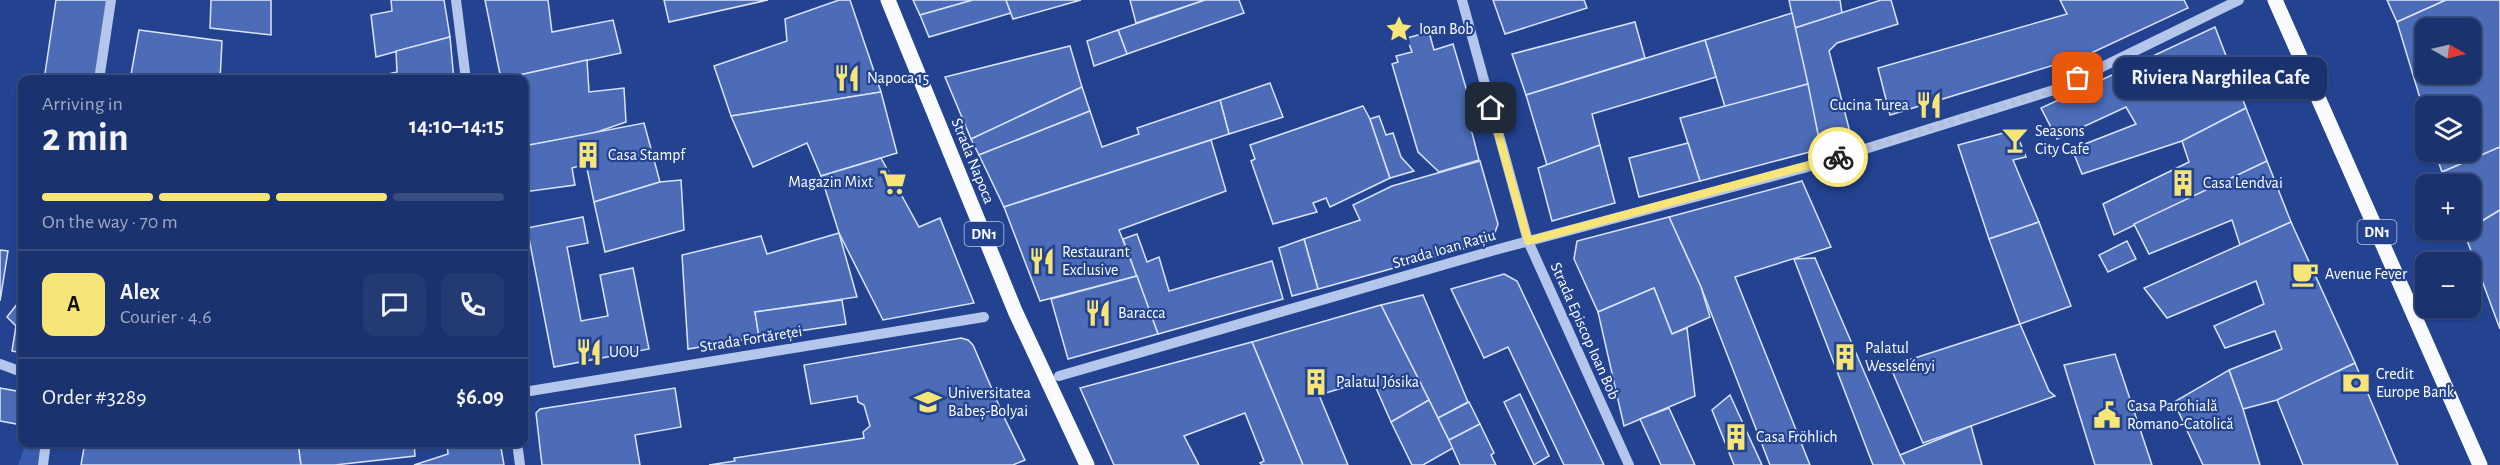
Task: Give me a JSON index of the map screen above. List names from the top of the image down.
{
  "streets": {
    "main road": ["Strada Napoca", "DN1"],
    "street": ["Strada Ioan Rațiu", "Strada Episcop Ioan Bob", "Strada Fortăreței"]
  },
  "crossings": [
    ["Strada Ioan Rațiu", "Strada Episcop Ioan Bob"]
  ],
  "places": {
    "place": ["Ioan Bob"],
    "restaurant": [
      "Napoca 15",
      "Cucina Turea",
      "Restaurant Exclusive",
      "Baracca",
      "UOU"
    ],
    "other": ["Riviera Narghilea Cafe"],
    "bar": ["Seasons City Cafe"],
    "building": [
      "Casa Stampf",
      "Casa Lendvai",
      "Palatul Wesselényi",
      "Palatul Jósika",
      "Casa Fröhlich"
    ],
    "supermarket": ["Magazin Mixt"],
    "cafe": ["Avenue Fever"],
    "bank": ["Credit Europe Bank"],
    "school or university": ["Universitatea Babeș-Bolyai"],
    "public building": ["Casa Parohială Romano-Catolică"]
  },
  "north": "right",
  "page": {
    "map_buttons": ["+", "−"],
    "bubble": "Riviera Narghilea Cafe",
    "heading": ["2 min", "Arriving in", "14:10–14:15"],
    "panel": [
      "Alex",
      "Courier · 4.6",
      "Order #3289",
      "$6.09"
    ],
    "bar": "On the way · 70 m",
    "round": "A"
  }
}
